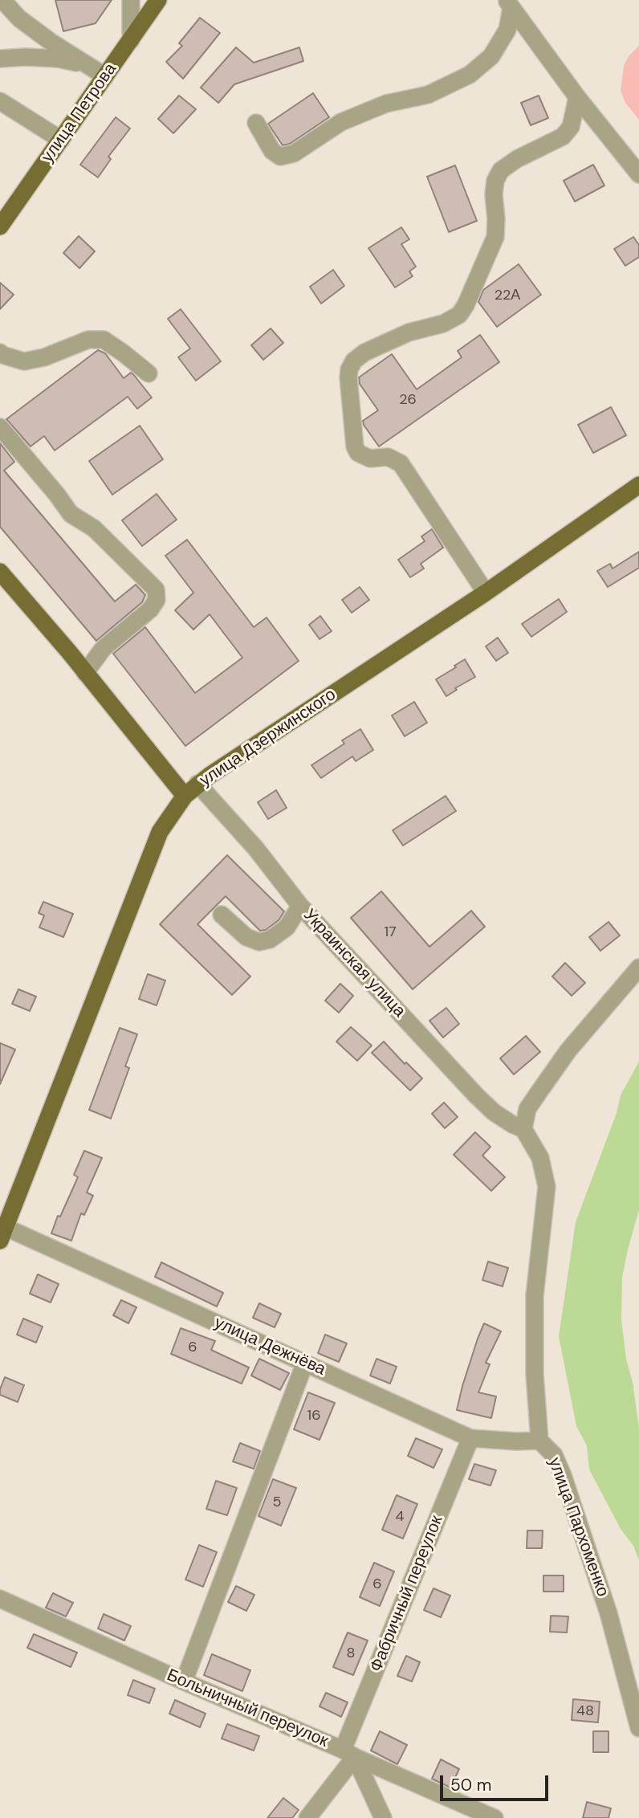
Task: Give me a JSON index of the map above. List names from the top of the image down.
{
  "streets": {
    "main road": ["улица Петрова", "улица Дзержинского"],
    "street": [
      "Украинская улица",
      "улица Дежнёва",
      "улица Пархоменко",
      "Фабричный переулок",
      "Больничный переулок"
    ]
  },
  "crossings": [
    ["улица Дзержинского", "Украинская улица"],
    ["улица Дзержинского", "улица Дежнёва"],
    ["Украинская улица", "улица Пархоменко"],
    ["улица Дежнёва", "улица Пархоменко"],
    ["улица Дежнёва", "Фабричный переулок"],
    ["Фабричный переулок", "Больничный переулок"]
  ],
  "house_numbers": [
    "22А",
    "26",
    "17",
    "6",
    "16",
    "5",
    "4",
    "6",
    "8",
    "48"
  ],
  "scale_bar": "50 m"
}
